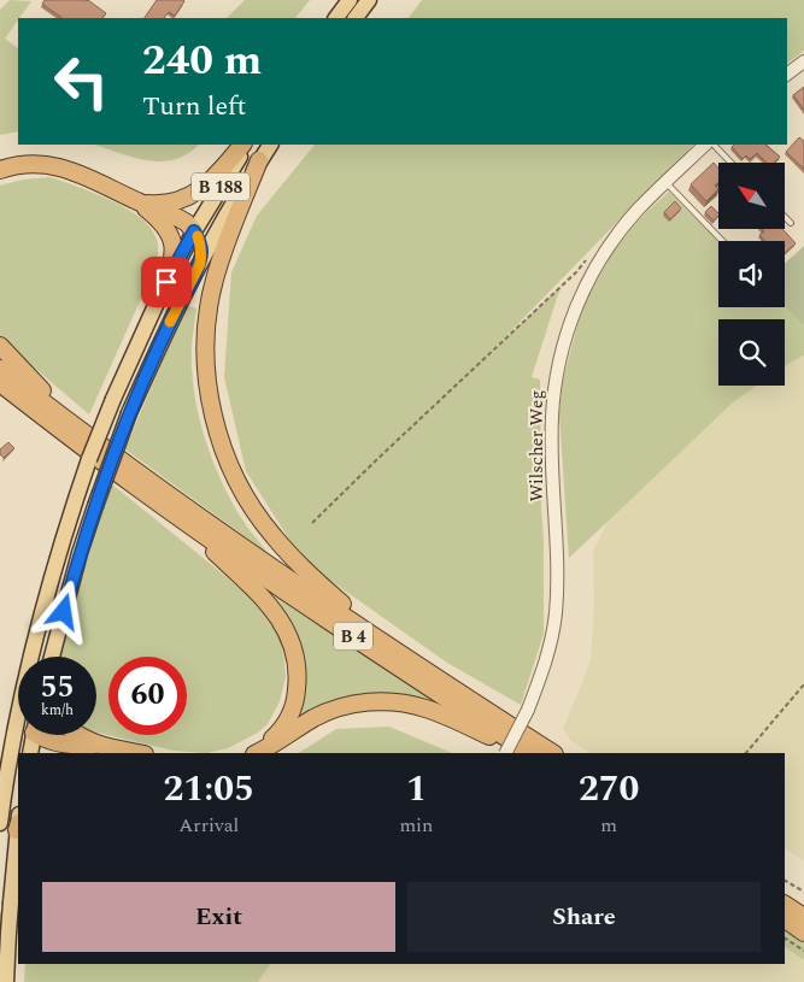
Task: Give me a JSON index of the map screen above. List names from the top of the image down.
{
  "streets": {
    "highway": ["B 4"],
    "main road": ["B 188"],
    "street": ["Wilscher Weg"]
  },
  "north": "top left",
  "page": {
    "turn": ["240 m", "Turn left"],
    "speed": "55 km/h",
    "limit": "60",
    "eta": [
      "21:05",
      "Arrival",
      "1",
      "min",
      "270",
      "m"
    ],
    "buttons": ["Exit", "Share"]
  }
}
